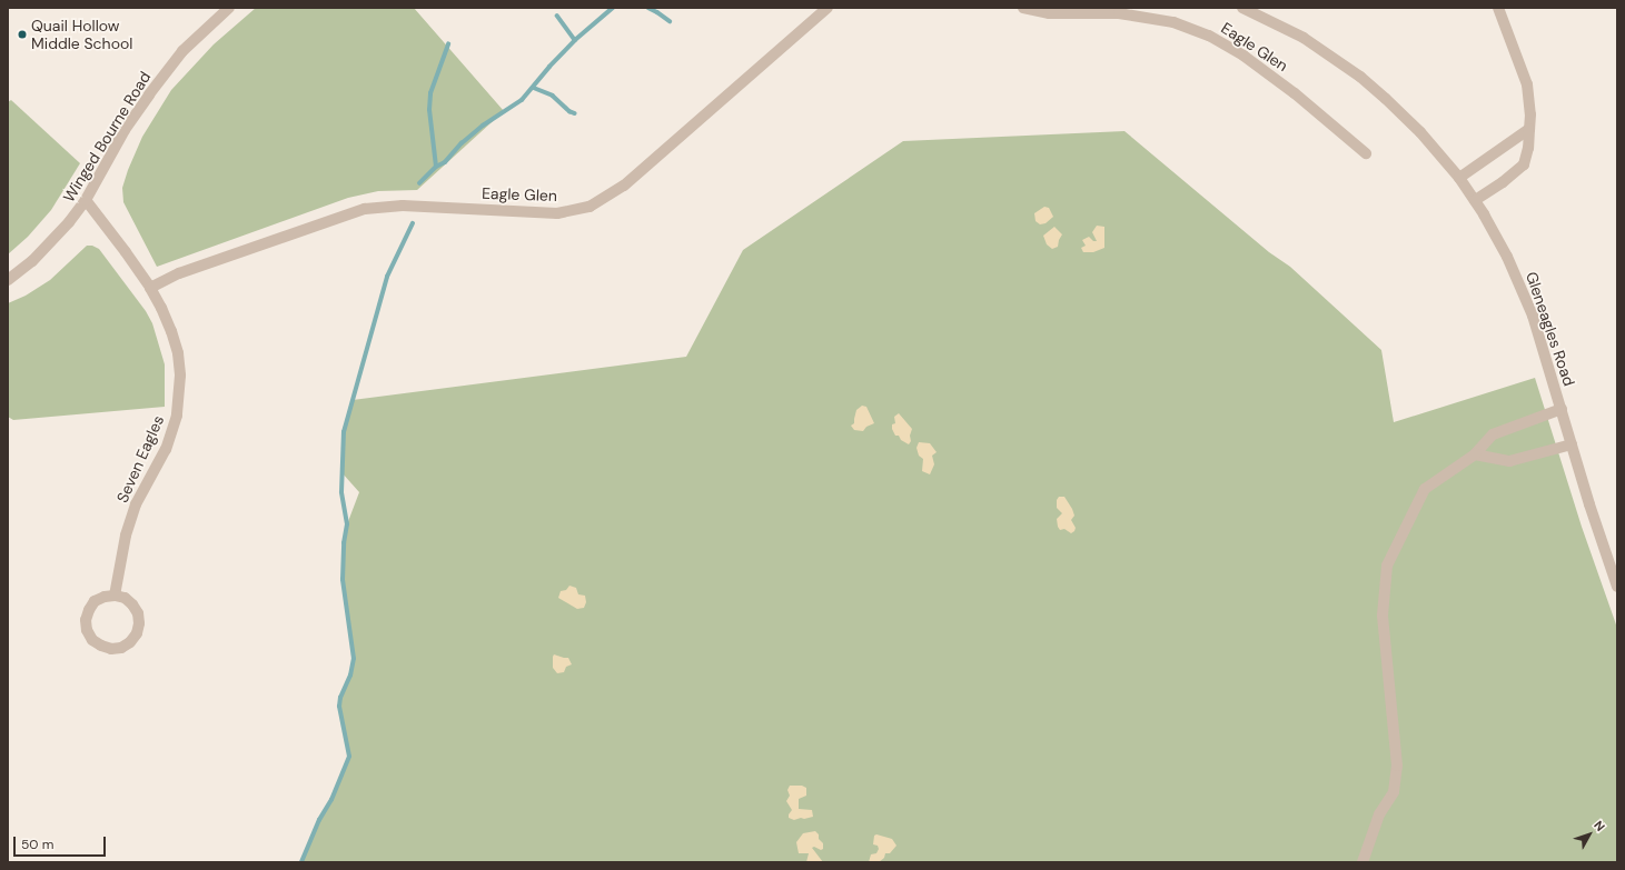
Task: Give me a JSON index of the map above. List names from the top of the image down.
{
  "streets": {
    "street": [
      "Eagle Glen",
      "Winged Bourne Road",
      "Gleneagles Road",
      "Seven Eagles"
    ]
  },
  "crossings": [
    ["Eagle Glen", "Seven Eagles"],
    ["Winged Bourne Road", "Seven Eagles"]
  ],
  "places": ["Quail Hollow Middle School"],
  "scale_bar": "50 m",
  "north": "top right"
}
